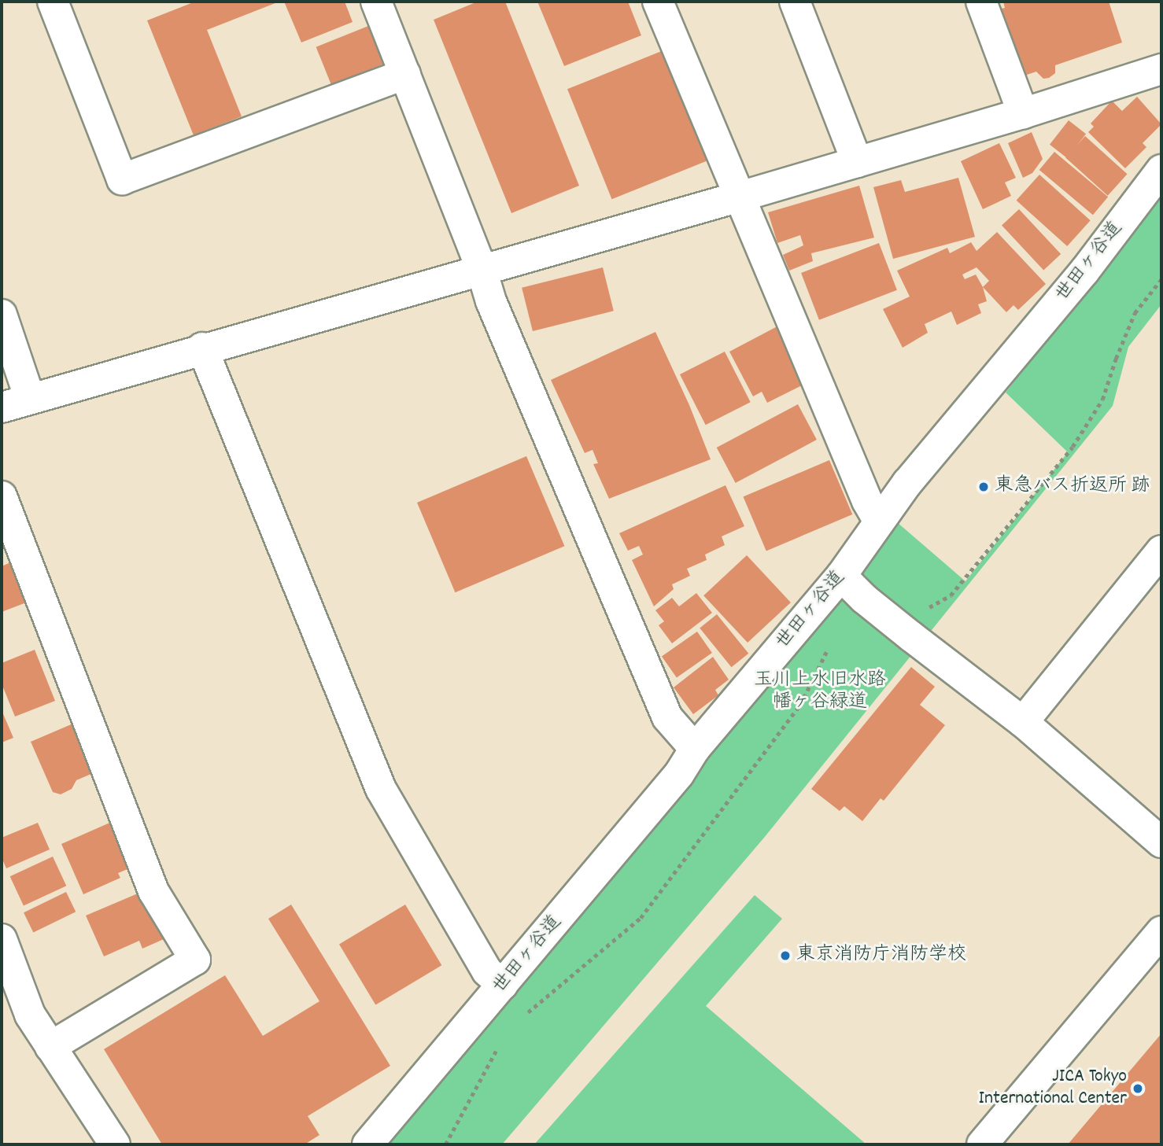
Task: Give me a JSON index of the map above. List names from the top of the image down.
{
  "streets": {
    "street": ["世田ヶ谷道"]
  },
  "parks": ["玉川上水旧水路 幡ヶ谷緑道"],
  "places": ["東急バス折返所 跡", "東京消防庁消防学校", "JICA Tokyo International Center"]
}
